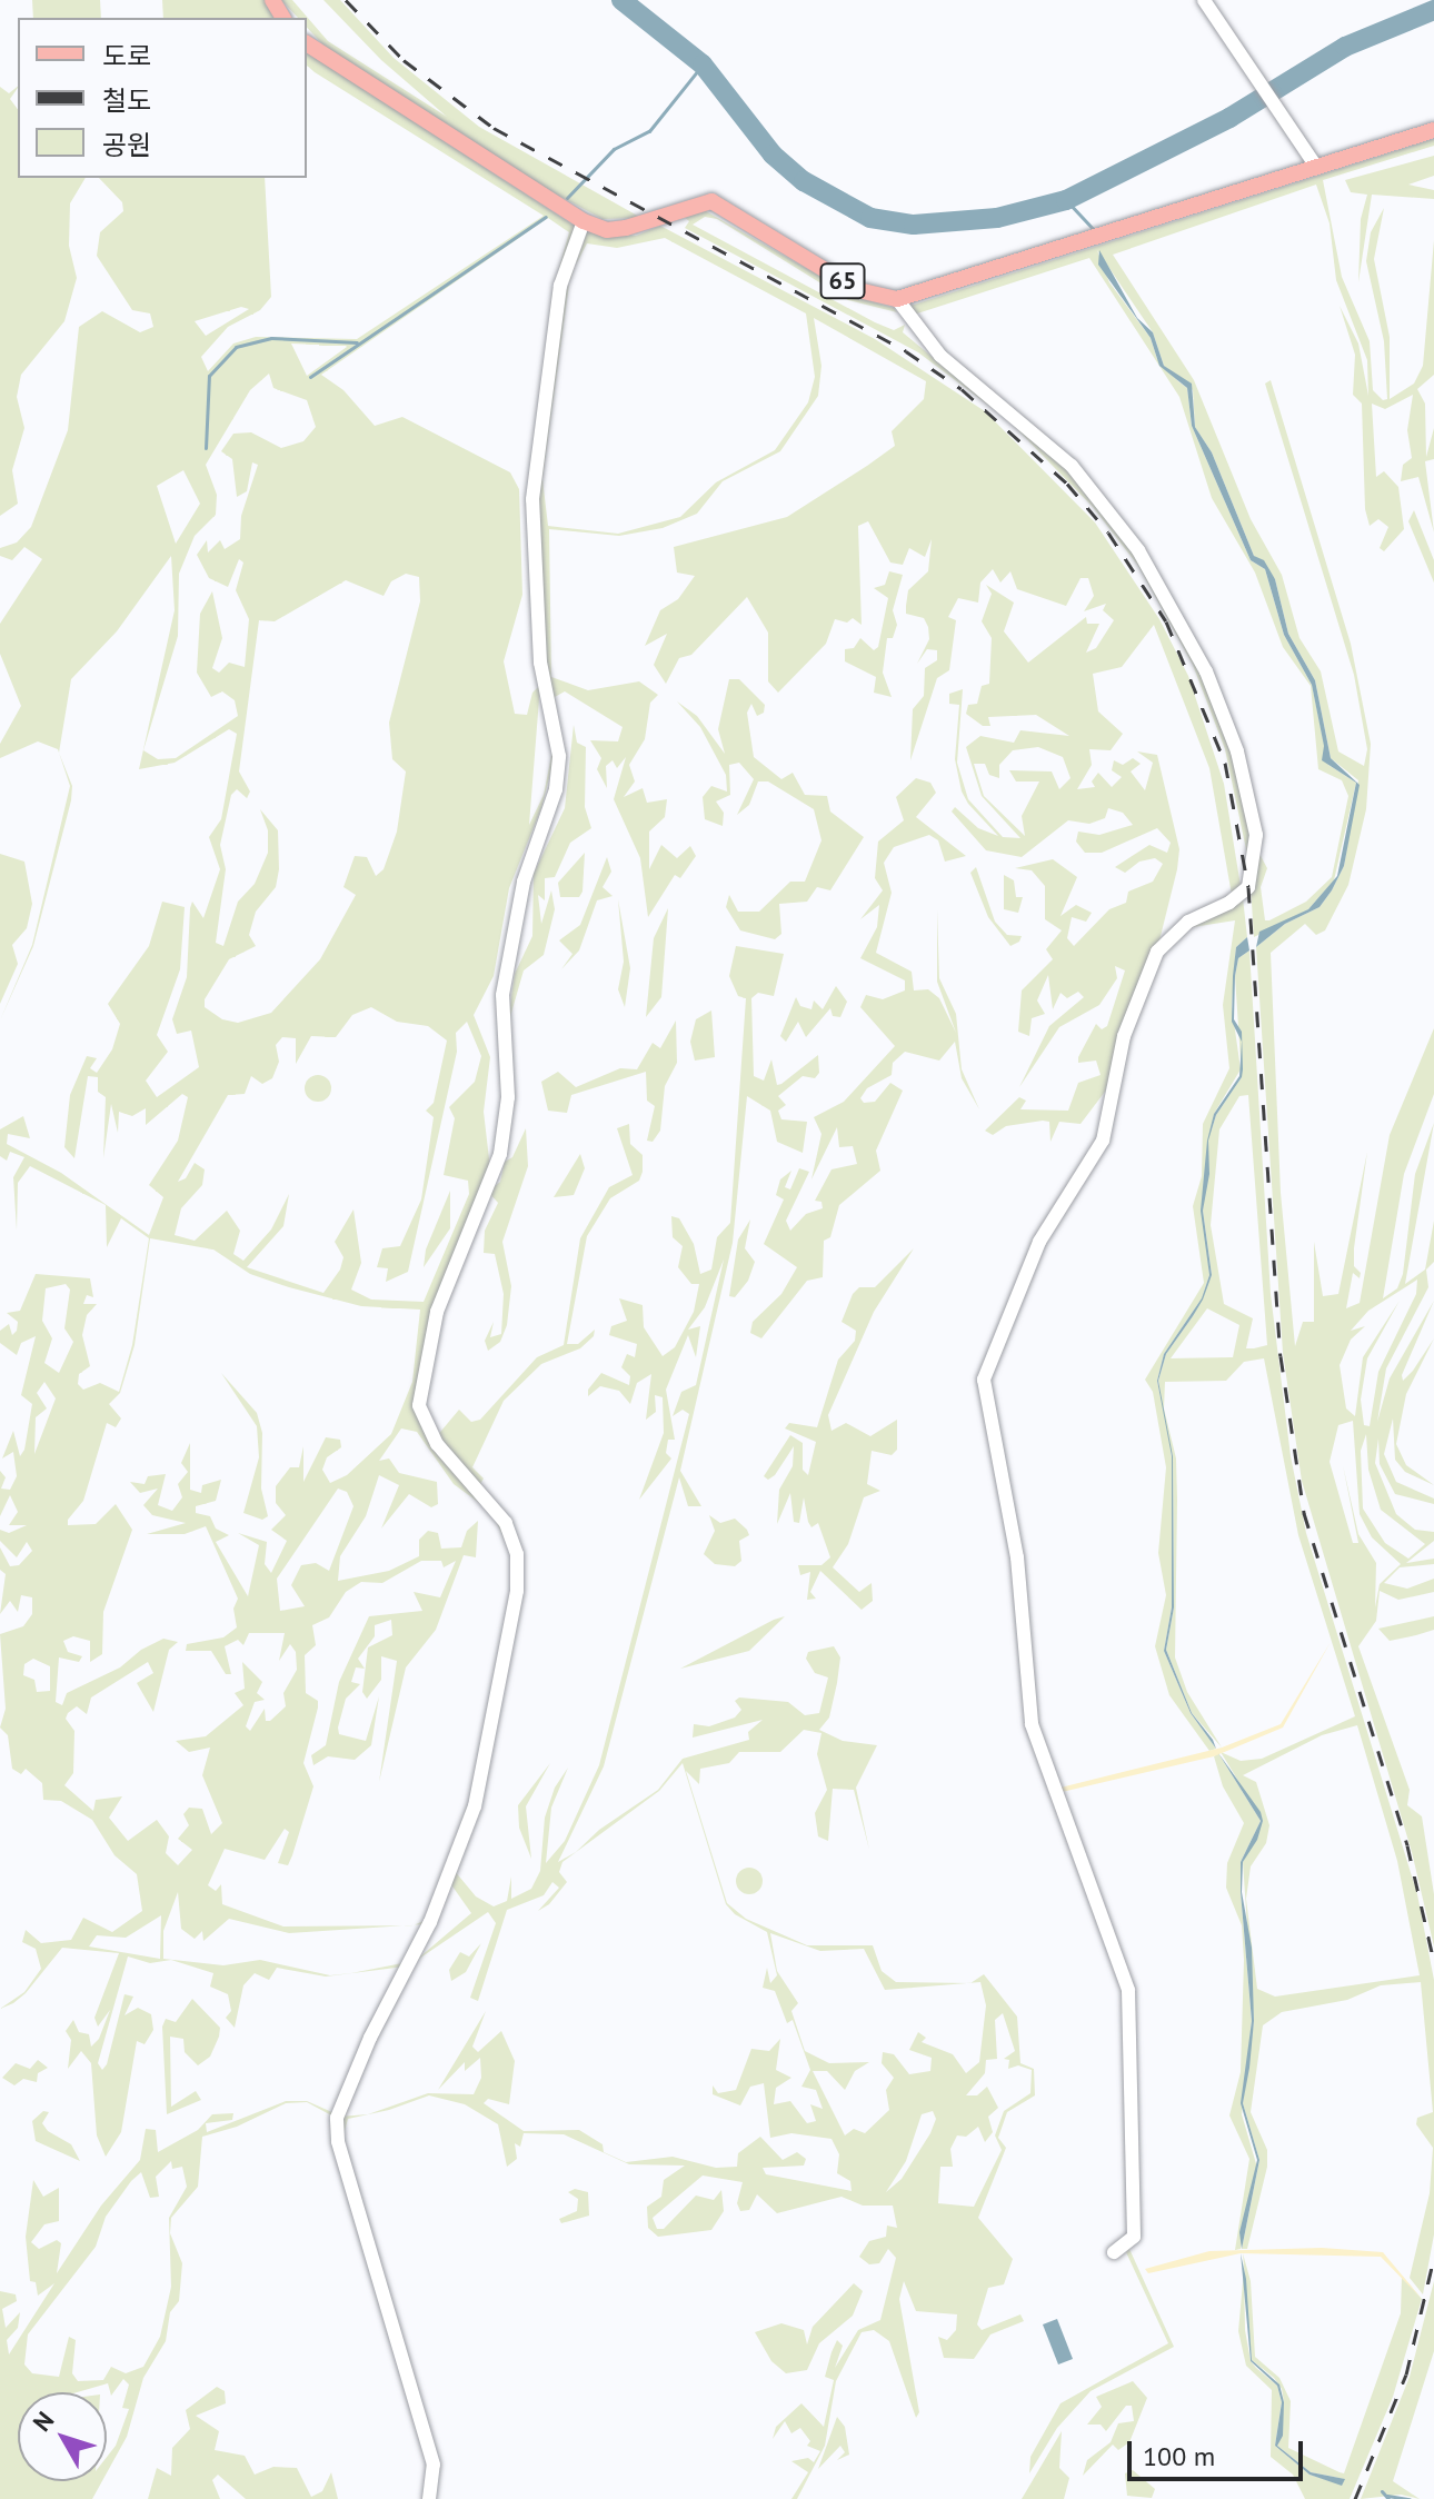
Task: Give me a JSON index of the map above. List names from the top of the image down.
{
  "streets": {
    "main road": ["65"]
  },
  "legend": ["도로", "철도", "공원"],
  "scale_bar": "100 m",
  "north": "top left"
}
